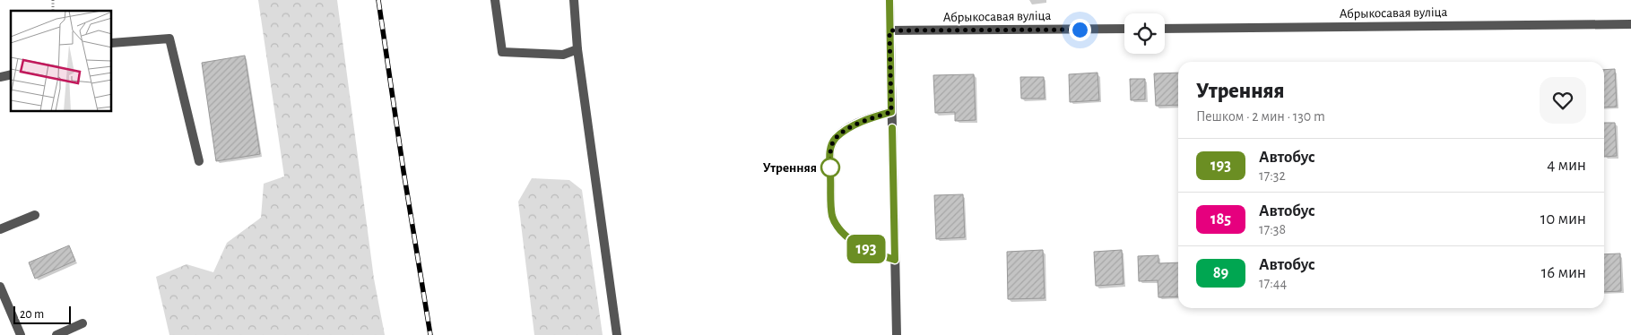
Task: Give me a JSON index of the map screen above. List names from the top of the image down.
{
  "streets": {
    "street": ["Абрыкосавая вуліца"]
  },
  "places": ["Утренняя"],
  "lines": ["bus line 193"],
  "scale_bar": "20 m",
  "page": {
    "on_map": "193",
    "heading": ["Утренняя", "Пешком · 2 мин · 130 m"],
    "list": [
      {
        "mark": "193",
        "name": "Автобус",
        "note": "17:32",
        "value": "4 мин"
      },
      {
        "mark": "185",
        "name": "Автобус",
        "note": "17:38",
        "value": "10 мин"
      },
      {
        "mark": "89",
        "name": "Автобус",
        "note": "17:44",
        "value": "16 мин"
      }
    ],
    "scale": "20 m"
  }
}
